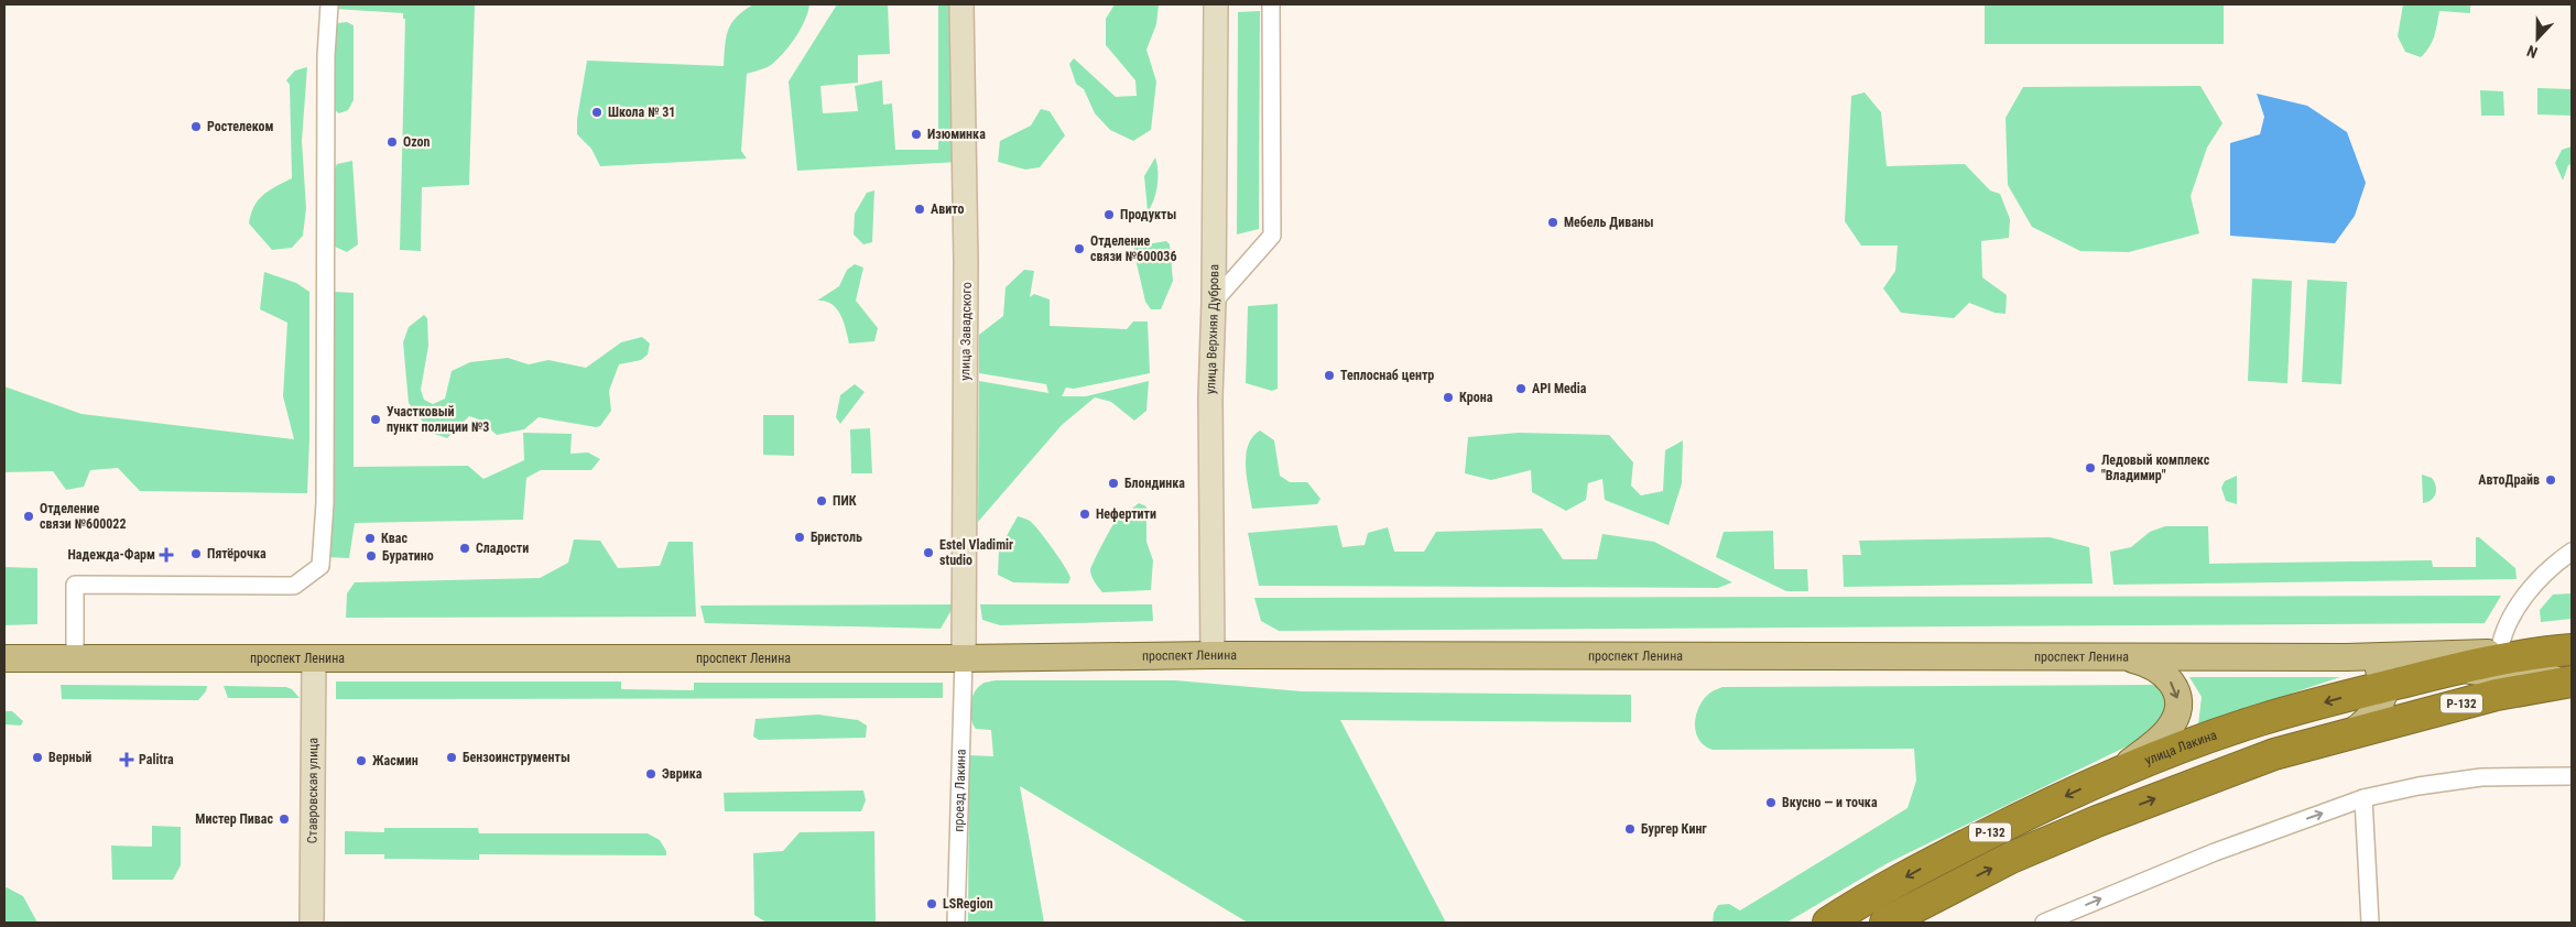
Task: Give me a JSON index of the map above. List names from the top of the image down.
{
  "streets": {
    "highway": ["Р-132", "улица Лакина"],
    "main road": ["проспект Ленина"],
    "street": [
      "улица Верхняя Дуброва",
      "улица Завадского",
      "Ставровская улица",
      "проезд Лакина"
    ]
  },
  "crossings": [
    ["улица Верхняя Дуброва", "проспект Ленина"],
    ["улица Завадского", "проспект Ленина"],
    ["улица Завадского", "проезд Лакина"],
    ["проспект Ленина", "Р-132"],
    ["проспект Ленина", "улица Лакина"],
    ["проспект Ленина", "Ставровская улица"],
    ["проспект Ленина", "проезд Лакина"]
  ],
  "places": {
    "other": [
      "Школа № 31",
      "Ростелеком",
      "Изюминка",
      "Ozon",
      "Авито",
      "Продукты",
      "Мебель Диваны",
      "Отделение связи №600036",
      "Теплоснаб центр",
      "API Media",
      "Крона",
      "Участковый пункт полиции №3",
      "Ледовый комплекс \"Владимир\"",
      "АвтоДрайв",
      "Блондинка",
      "ПИК",
      "Нефертити",
      "Отделение связи №600022",
      "Бристоль",
      "Квас",
      "Сладости",
      "Estel Vladimir studio",
      "Пятёрочка",
      "Буратино",
      "Верный",
      "Бензоинструменты",
      "Жасмин",
      "Эврика",
      "Вкусно — и точка",
      "Мистер Пивас",
      "Бургер Кинг",
      "LSRegion"
    ],
    "health": ["Надежда-Фарм", "Palitra"]
  },
  "north": "bottom"
}
